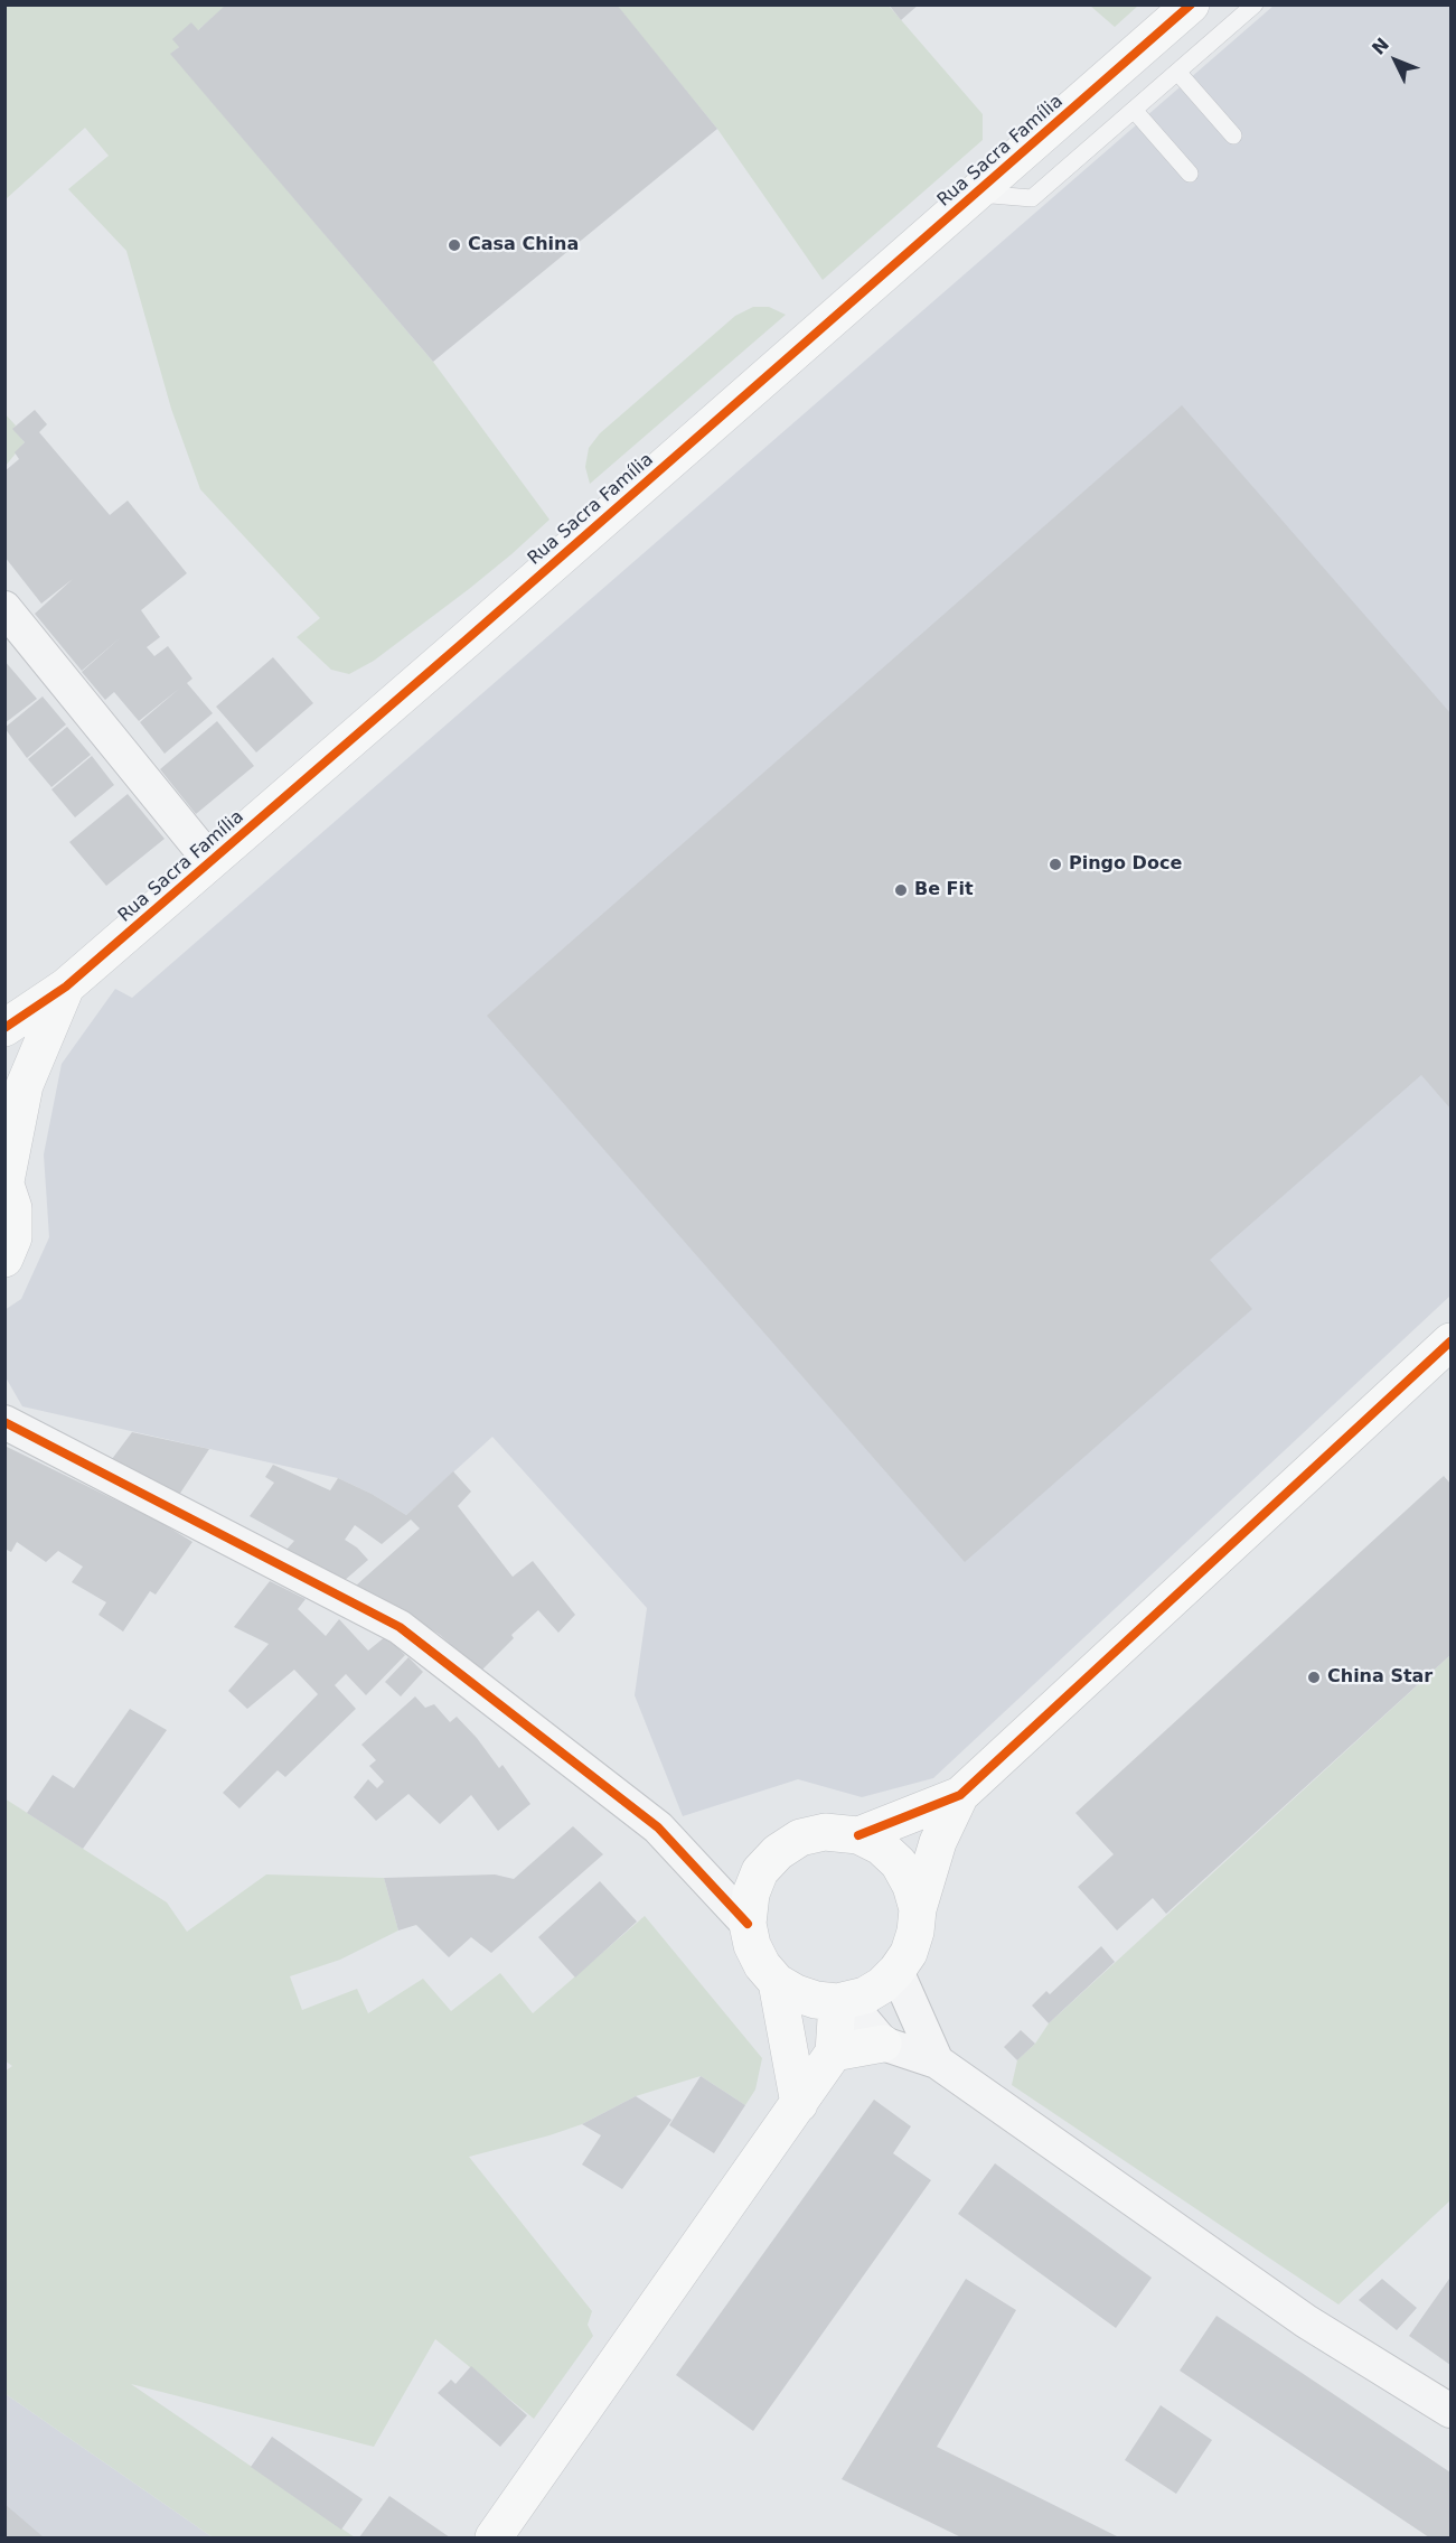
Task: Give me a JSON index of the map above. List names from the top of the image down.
{
  "streets": {
    "street": ["Rua Sacra Família"]
  },
  "places": [
    "Casa China",
    "Pingo Doce",
    "Be Fit",
    "China Star"
  ],
  "north": "top left"
}
